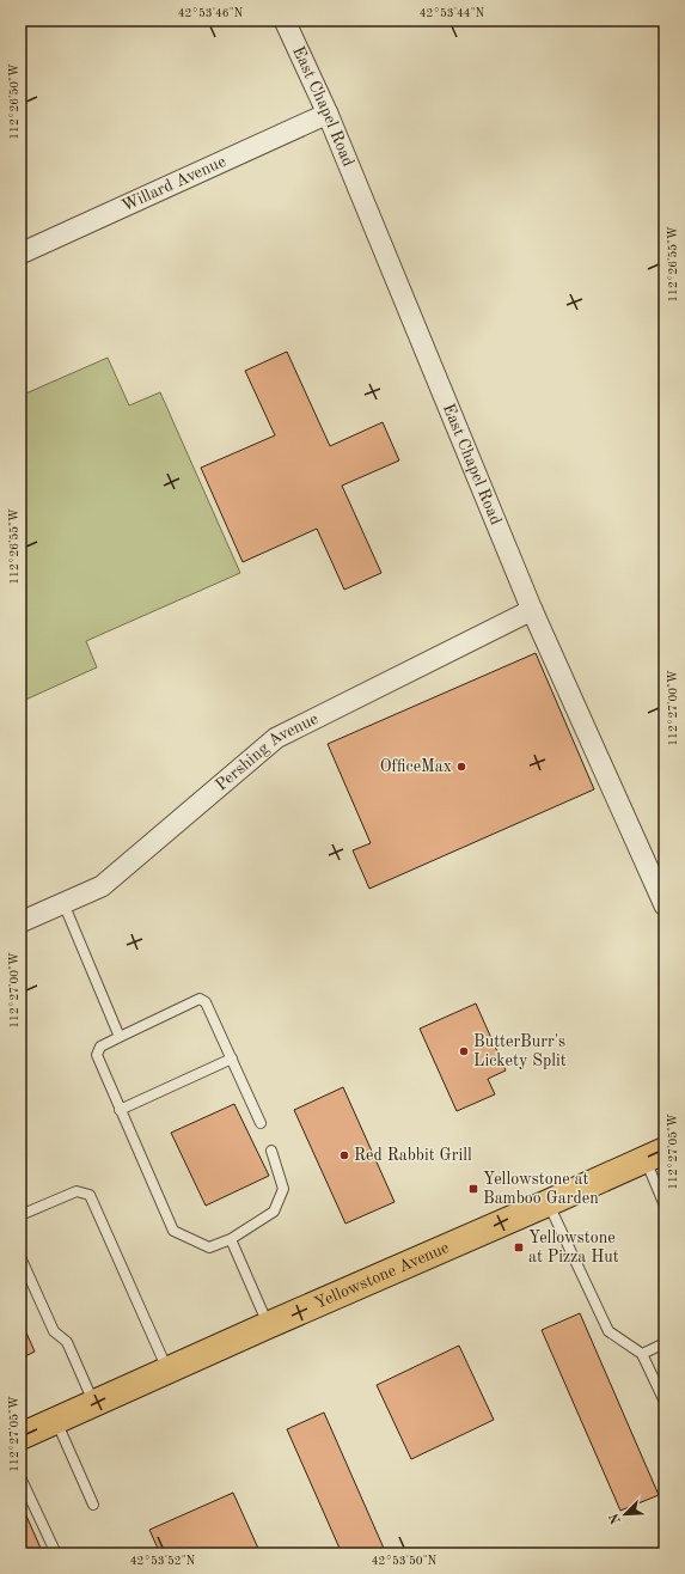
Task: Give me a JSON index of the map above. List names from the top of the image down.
{
  "streets": {
    "main road": ["Yellowstone Avenue"],
    "street": ["East Chapel Road", "Willard Avenue", "Pershing Avenue"]
  },
  "crossings": [
    ["East Chapel Road", "Willard Avenue"],
    ["East Chapel Road", "Pershing Avenue"]
  ],
  "places": {
    "other": ["OfficeMax", "ButterBurr's Lickety Split", "Red Rabbit Grill"],
    "transit": ["Yellowstone at Bamboo Garden", "Yellowstone at Pizza Hut"]
  },
  "north": "bottom left",
  "coordinates": [
    "42°53'46\"N",
    "42°53'44\"N",
    "112°26'50\"W",
    "112°26'55\"W",
    "112°27'00\"W",
    "112°27'05\"W",
    "42°53'52\"N",
    "42°53'50\"N"
  ]
}
